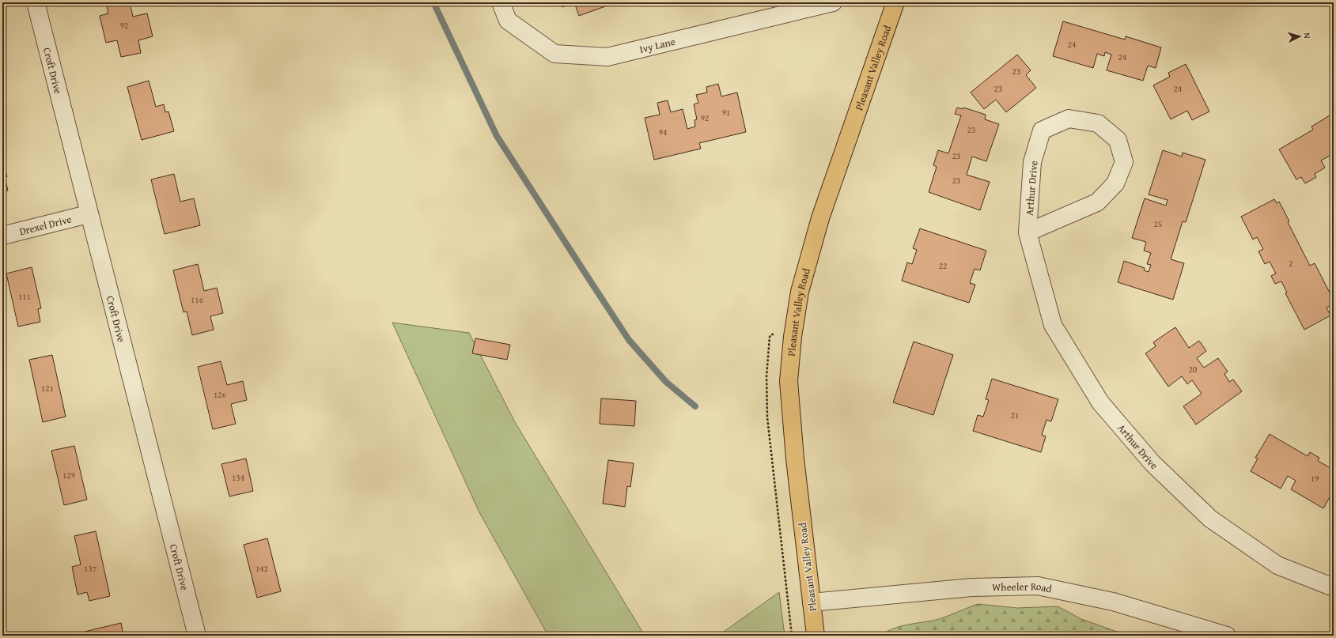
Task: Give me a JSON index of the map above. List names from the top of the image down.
{
  "streets": {
    "main road": ["Pleasant Valley Road"],
    "street": [
      "Ivy Lane",
      "Croft Drive",
      "Arthur Drive",
      "Drexel Drive",
      "Wheeler Road"
    ]
  },
  "crossings": [
    ["Pleasant Valley Road", "Wheeler Road"],
    ["Croft Drive", "Drexel Drive"]
  ],
  "house_numbers": [
    "92",
    "24",
    "24",
    "23",
    "23",
    "24",
    "91",
    "92",
    "23",
    "94",
    "23",
    "23",
    "25",
    "2",
    "22",
    "111",
    "116",
    "20",
    "121",
    "126",
    "21",
    "129",
    "134",
    "19",
    "137",
    "142"
  ],
  "north": "right"
}
